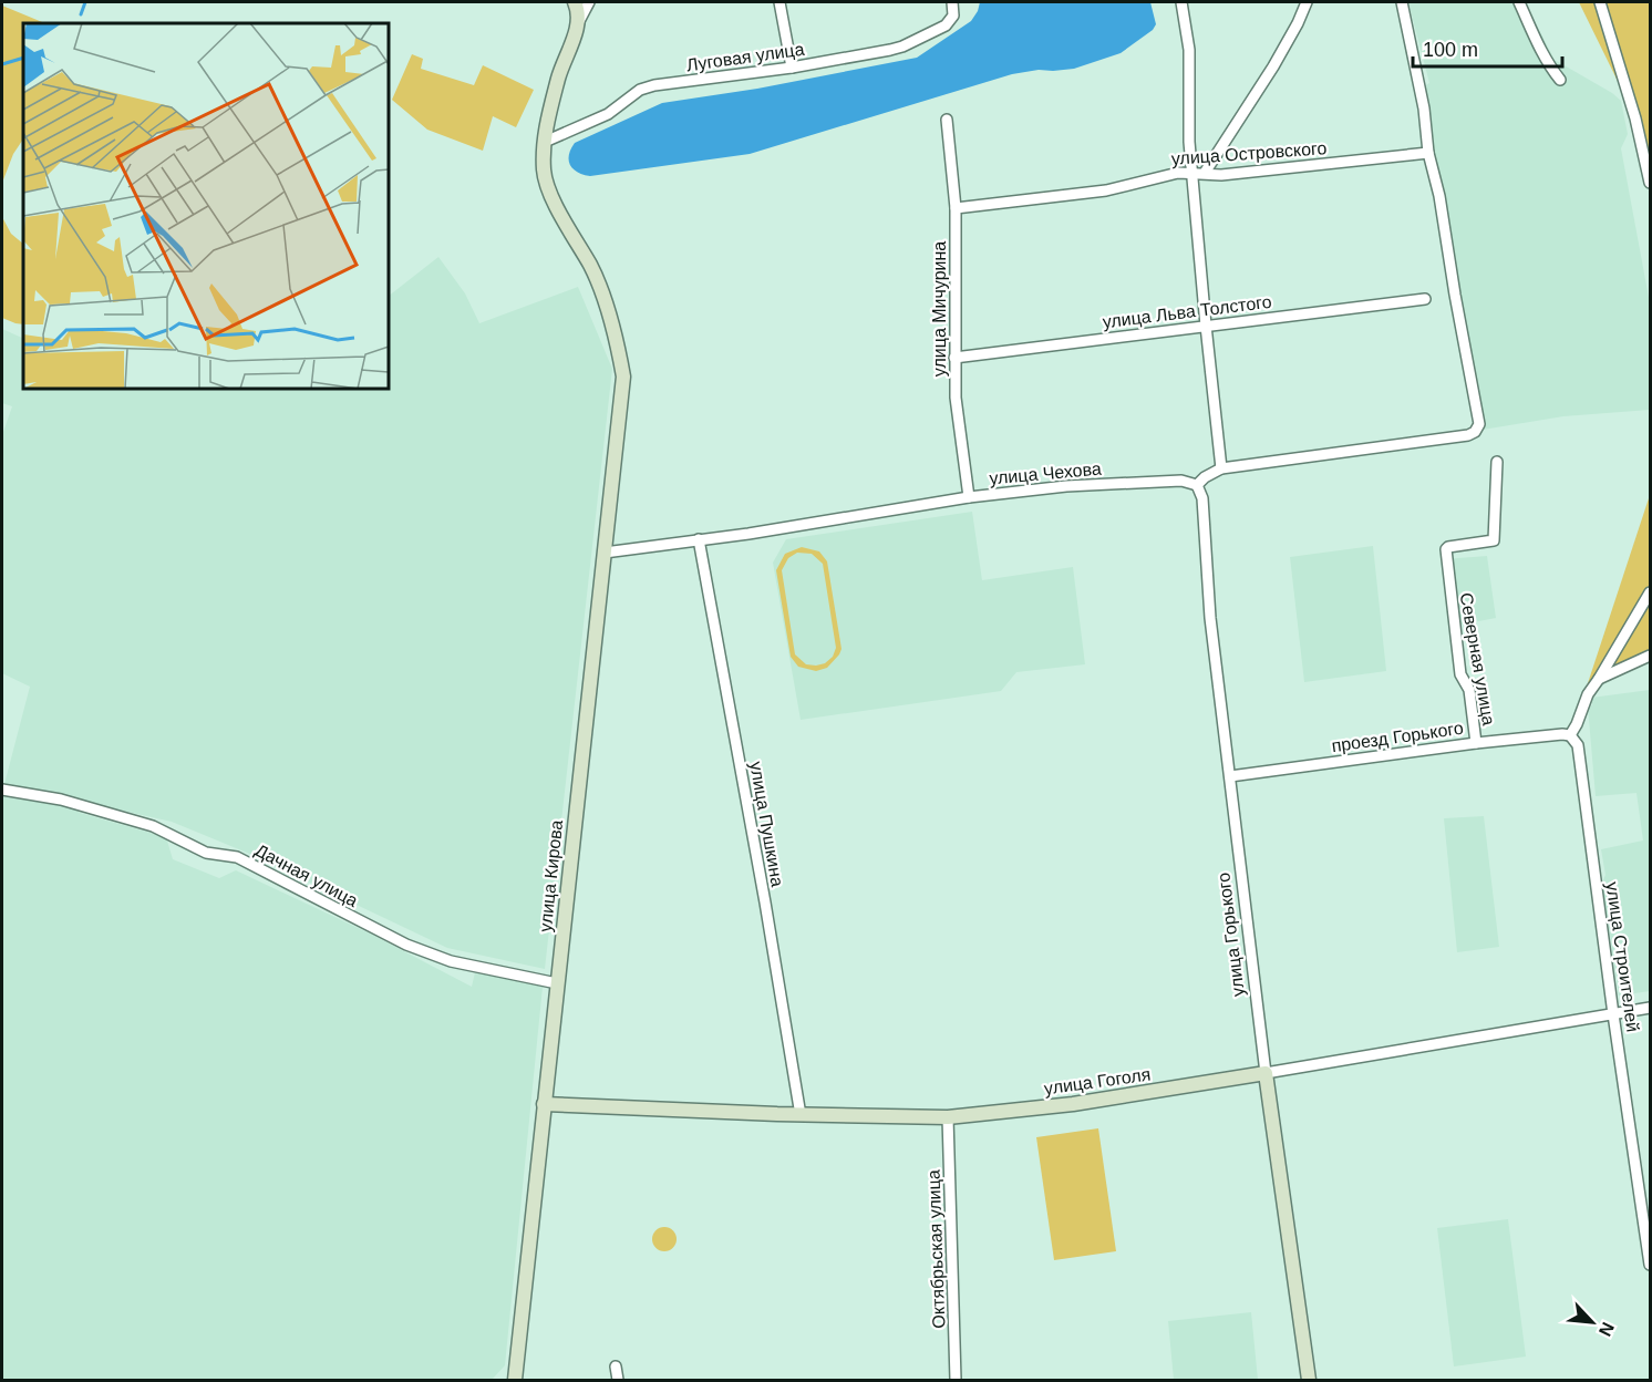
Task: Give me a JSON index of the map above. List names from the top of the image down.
{
  "streets": {
    "street": [
      "Луговая улица",
      "улица Островского",
      "улица Мичурина",
      "улица Льва Толстого",
      "улица Чехова",
      "Северная улица",
      "проезд Горького",
      "улица Пушкина",
      "Дачная улица",
      "улица Кирова",
      "улица Горького",
      "улица Строителей",
      "улица Гоголя",
      "Октябрьская улица"
    ]
  },
  "crossings": [
    ["Луговая улица", "улица Кирова"],
    ["улица Островского", "улица Мичурина"],
    ["улица Мичурина", "улица Льва Толстого"],
    ["улица Мичурина", "улица Чехова"],
    ["улица Чехова", "улица Пушкина"],
    ["улица Чехова", "улица Кирова"],
    ["улица Чехова", "улица Горького"],
    ["Северная улица", "проезд Горького"],
    ["проезд Горького", "улица Горького"],
    ["проезд Горького", "улица Строителей"],
    ["улица Пушкина", "улица Гоголя"],
    ["Дачная улица", "улица Кирова"],
    ["улица Кирова", "улица Гоголя"],
    ["улица Горького", "улица Гоголя"],
    ["улица Строителей", "улица Гоголя"],
    ["улица Гоголя", "Октябрьская улица"]
  ],
  "scale_bar": "100 m",
  "north": "bottom right"
}
